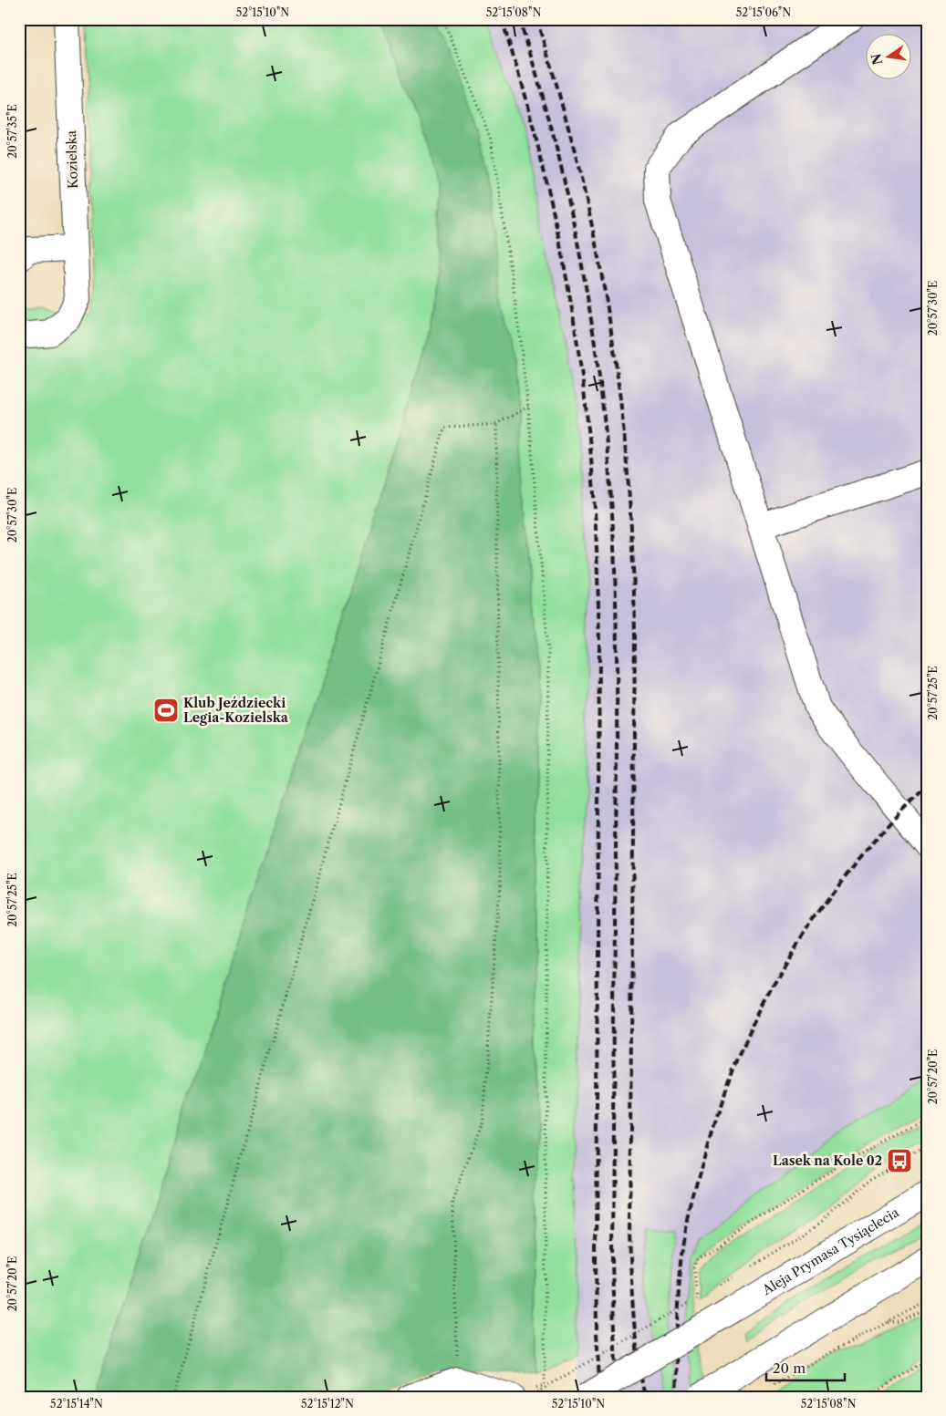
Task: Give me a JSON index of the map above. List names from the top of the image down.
{
  "streets": {
    "main road": ["Kozielska", "Aleja Prymasa Tysiąclecia"]
  },
  "places": {
    "sports": ["Klub Jeździecki Legia-Kozielska"],
    "bus stop": ["Lasek na Kole 02"]
  },
  "scale_bar": "20 m",
  "north": "left",
  "coordinates": [
    "52°15'10\"N",
    "52°15'08\"N",
    "52°15'06\"N",
    "20°57'35\"E",
    "20°57'30\"E",
    "20°57'25\"E",
    "20°57'20\"E",
    "52°15'14\"N",
    "52°15'12\"N"
  ]
}
